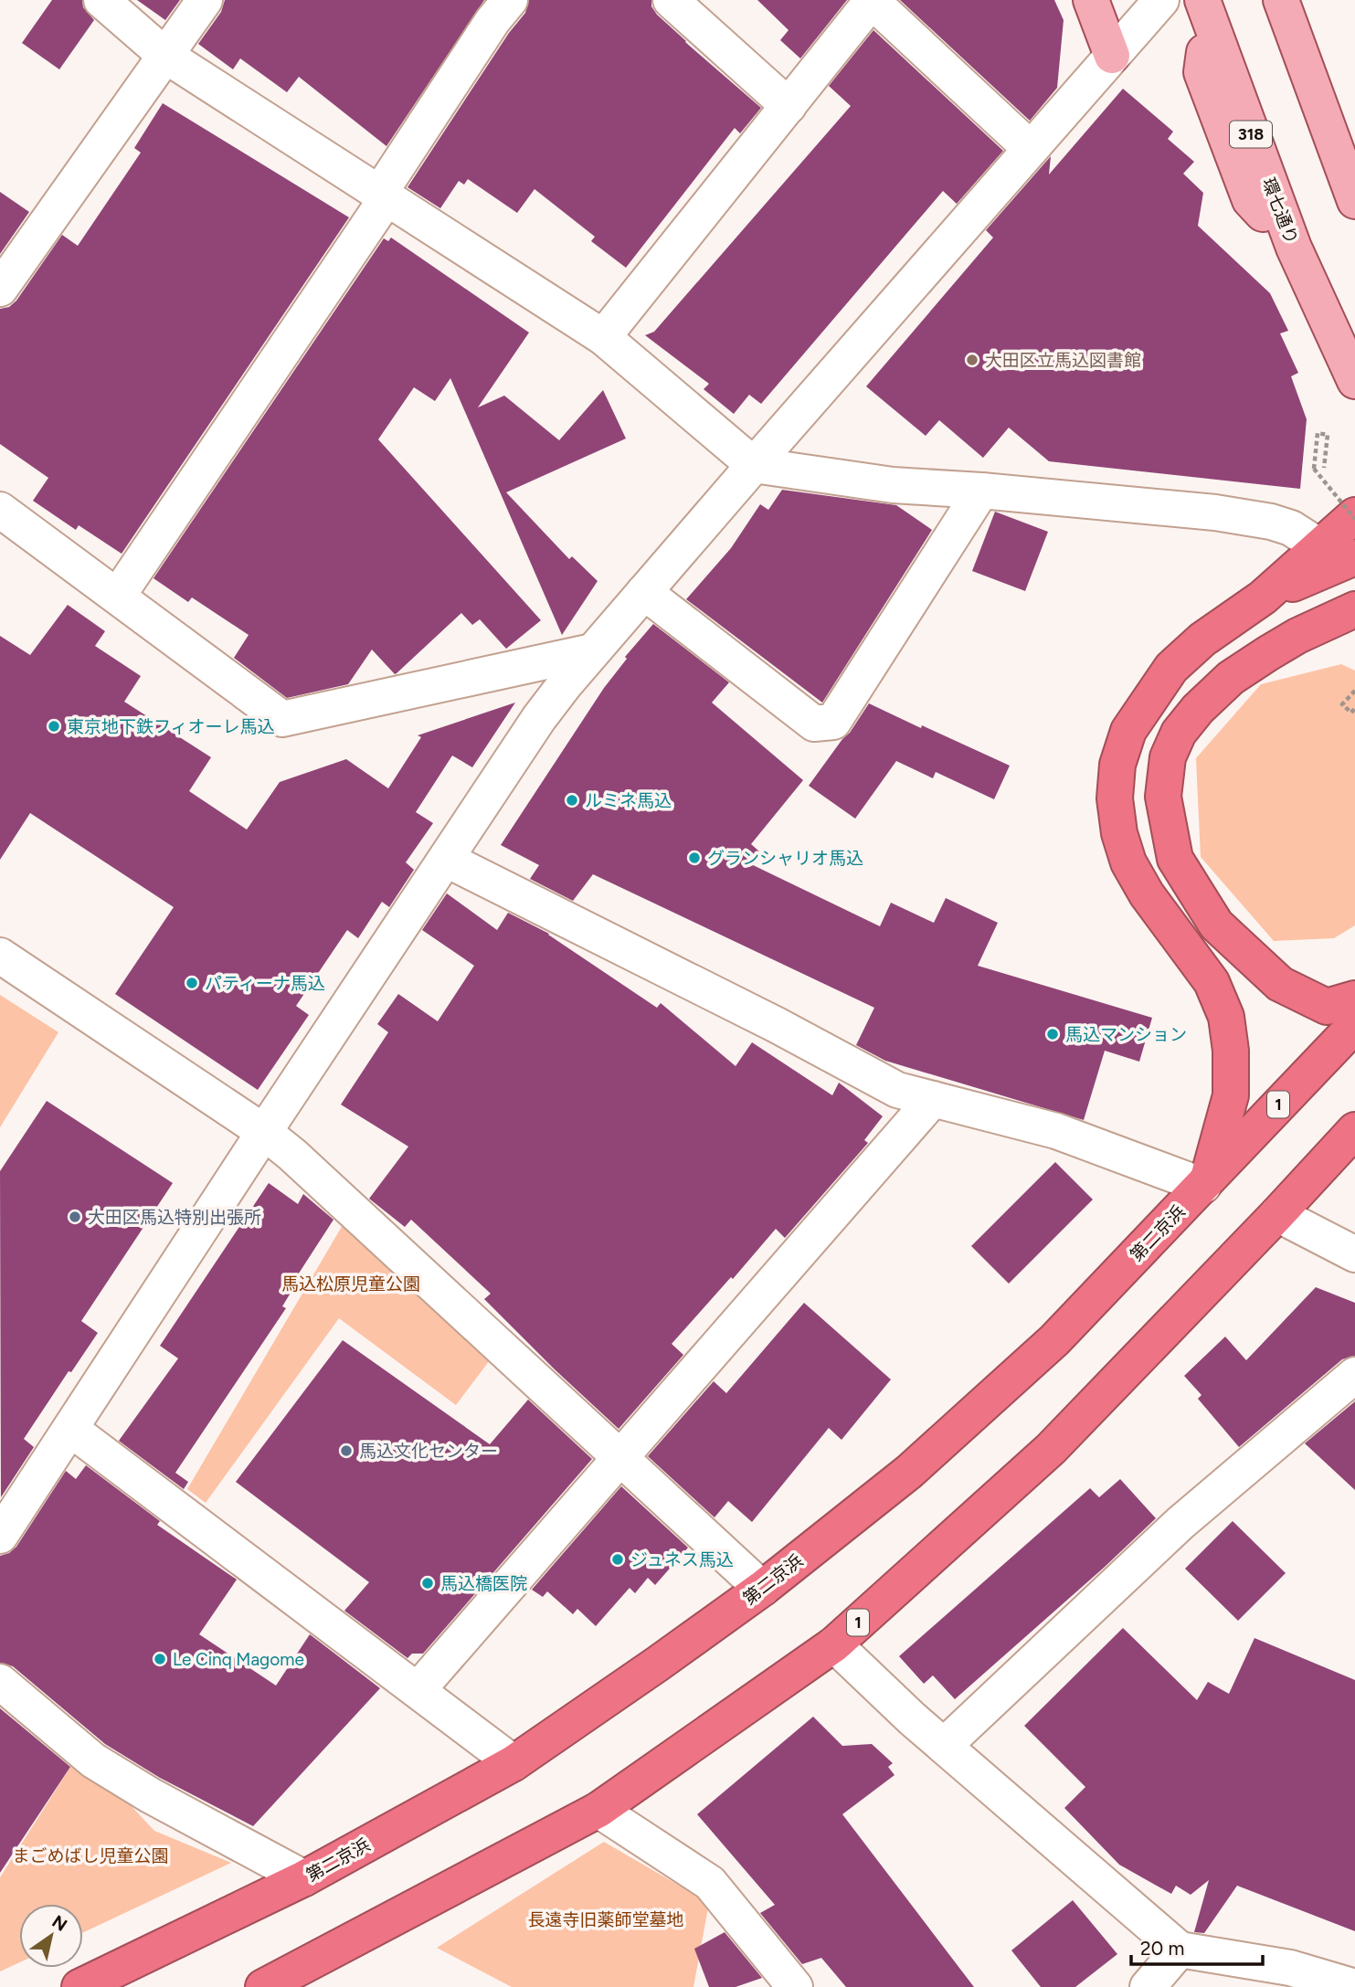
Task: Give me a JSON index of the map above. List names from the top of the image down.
{
  "streets": {
    "highway": ["1", "第二京浜"],
    "main road": ["環七通り"]
  },
  "parks": ["馬込松原児童公園", "まごめばし児童公園", "長遠寺旧薬師堂墓地"],
  "places": [
    "大田区立馬込図書館",
    "東京地下鉄フィオーレ馬込",
    "ルミネ馬込",
    "グランシャリオ馬込",
    "パティーナ馬込",
    "馬込マンション",
    "大田区馬込特別出張所",
    "馬込文化センター",
    "ジュネス馬込",
    "馬込橋医院",
    "Le Cinq Magome"
  ],
  "scale_bar": "20 m",
  "north": "top right"
}
